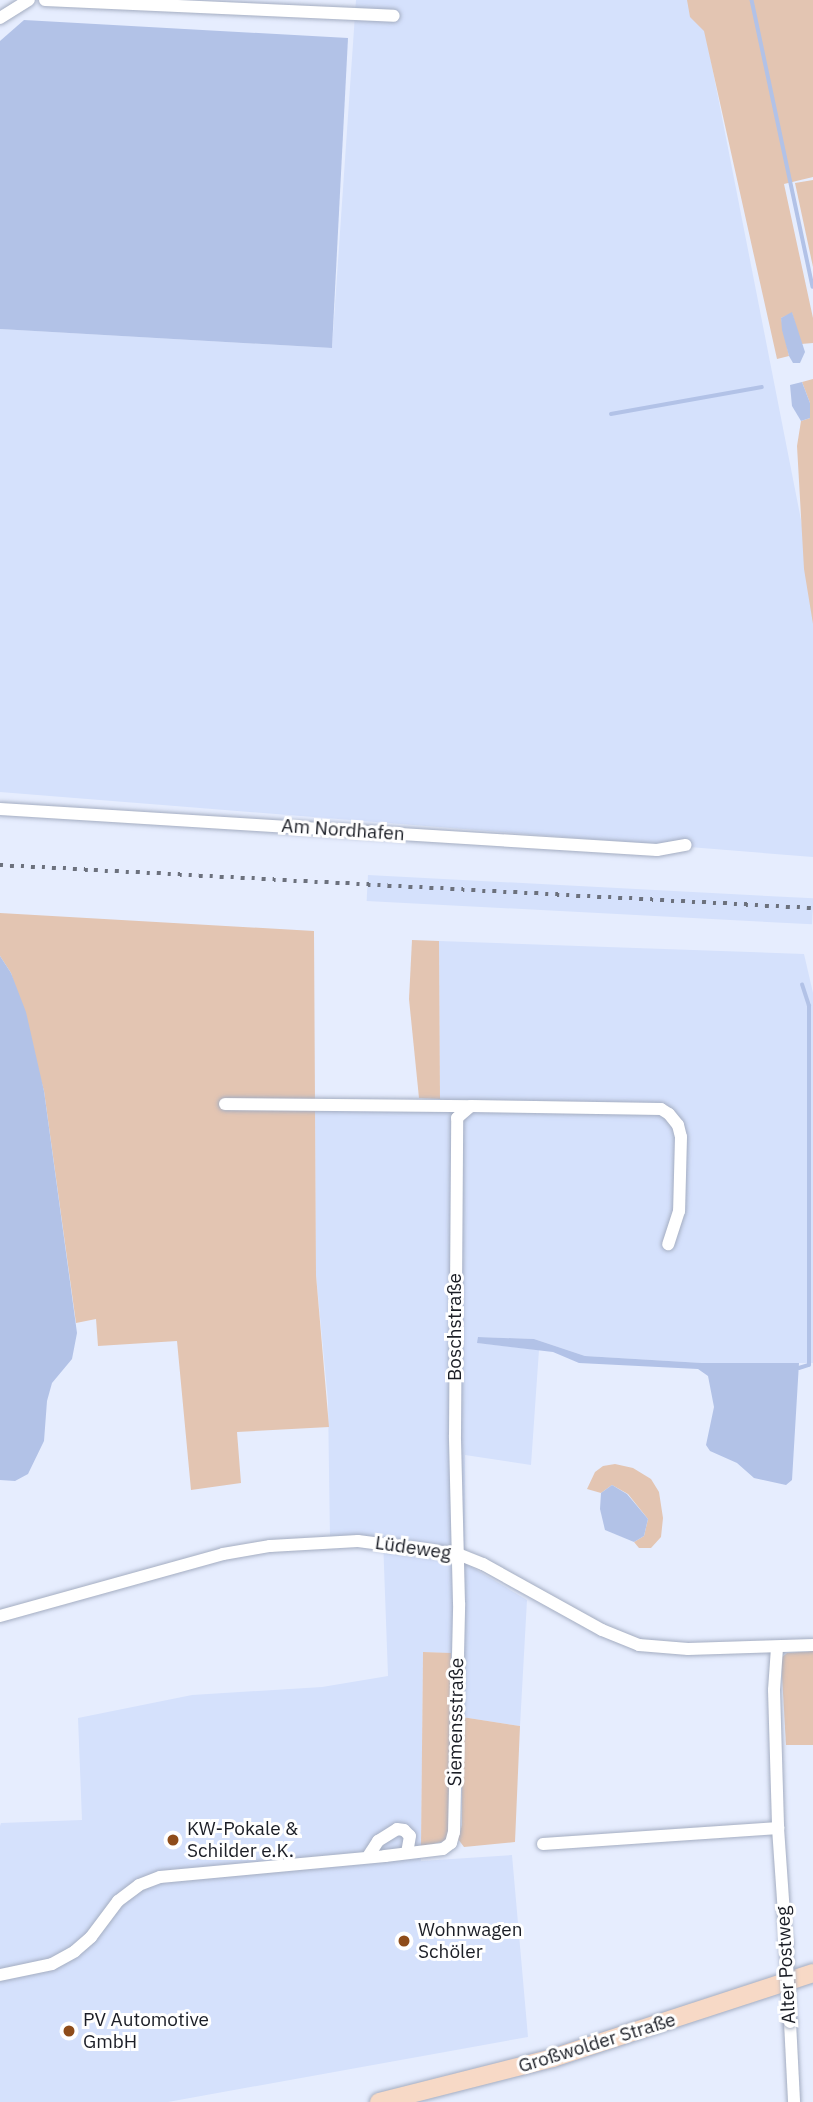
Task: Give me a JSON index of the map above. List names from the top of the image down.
{
  "streets": {
    "main road": ["Großwolder Straße"],
    "street": [
      "Am Nordhafen",
      "Boschstraße",
      "Lüdeweg",
      "Siemensstraße",
      "Alter Postweg"
    ]
  },
  "crossings": [
    ["Boschstraße", "Lüdeweg"],
    ["Boschstraße", "Siemensstraße"],
    ["Lüdeweg", "Siemensstraße"],
    ["Lüdeweg", "Alter Postweg"]
  ],
  "places": ["KW-Pokale & Schilder e.K.", "Wohnwagen Schöler", "PV Automotive GmbH"]
}
